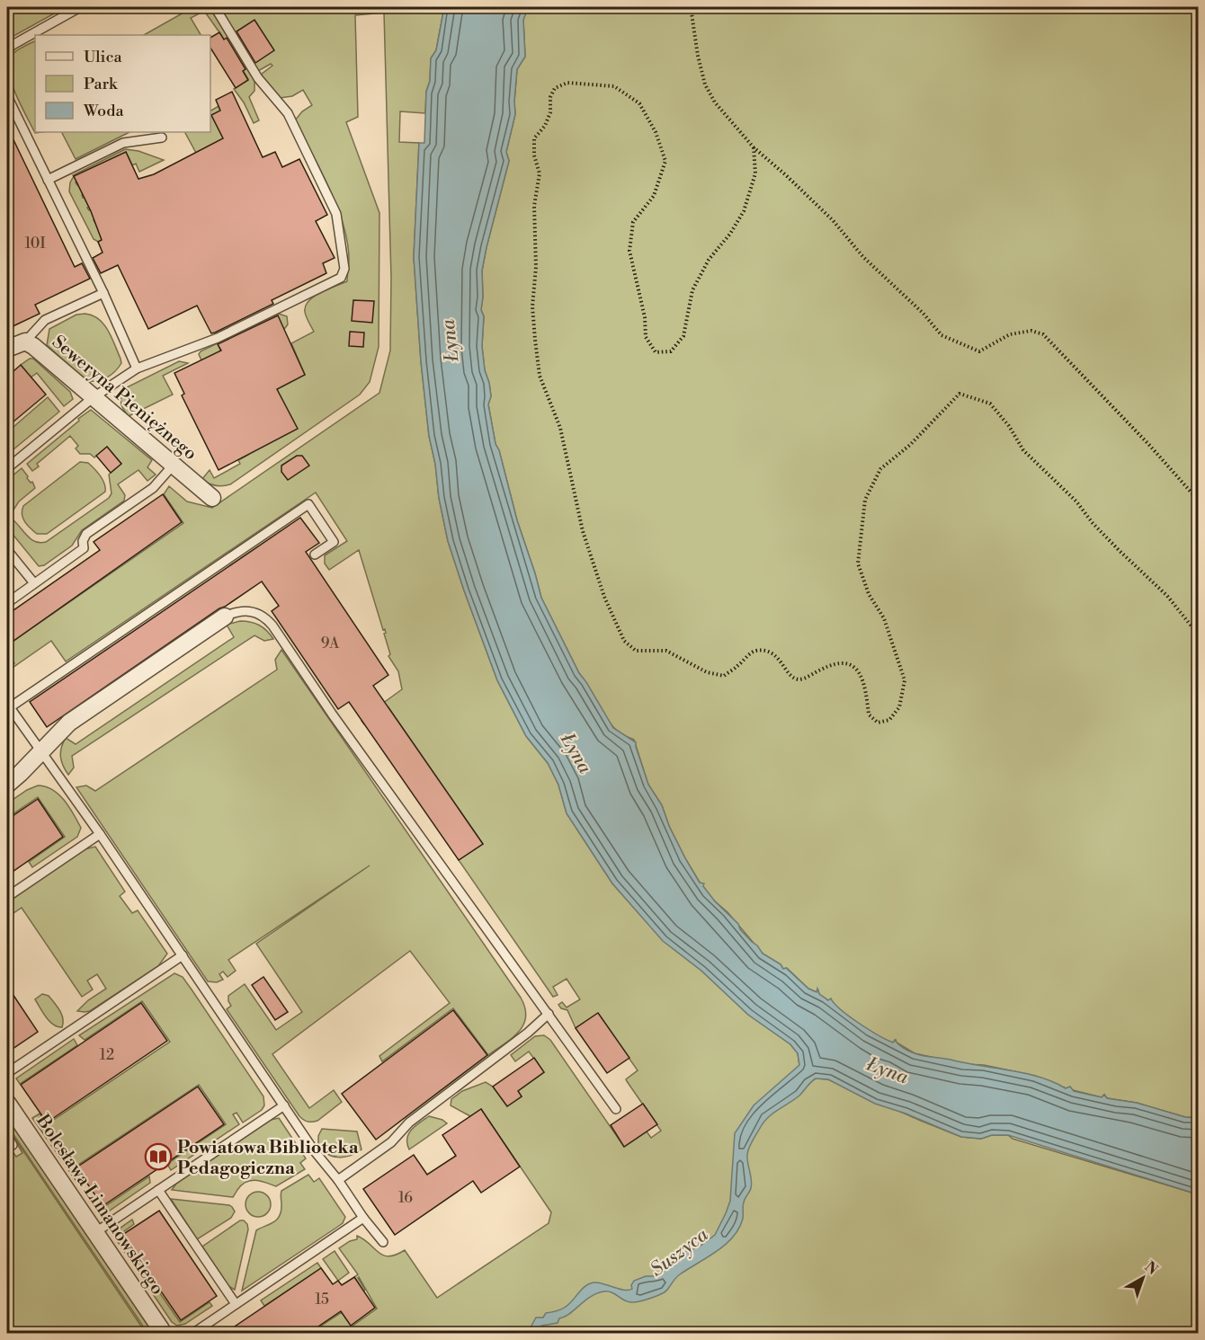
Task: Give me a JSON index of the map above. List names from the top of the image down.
{
  "streets": {
    "street": ["Seweryna Pieniężnego", "Bolesława Limanowskiego"]
  },
  "water": ["Łyna", "Suszyca"],
  "places": {
    "library": ["Powiatowa Biblioteka Pedagogiczna"]
  },
  "house_numbers": [
    "10I",
    "9A",
    "12",
    "16",
    "15"
  ],
  "legend": ["Ulica", "Park", "Woda"],
  "north": "top right"
}
